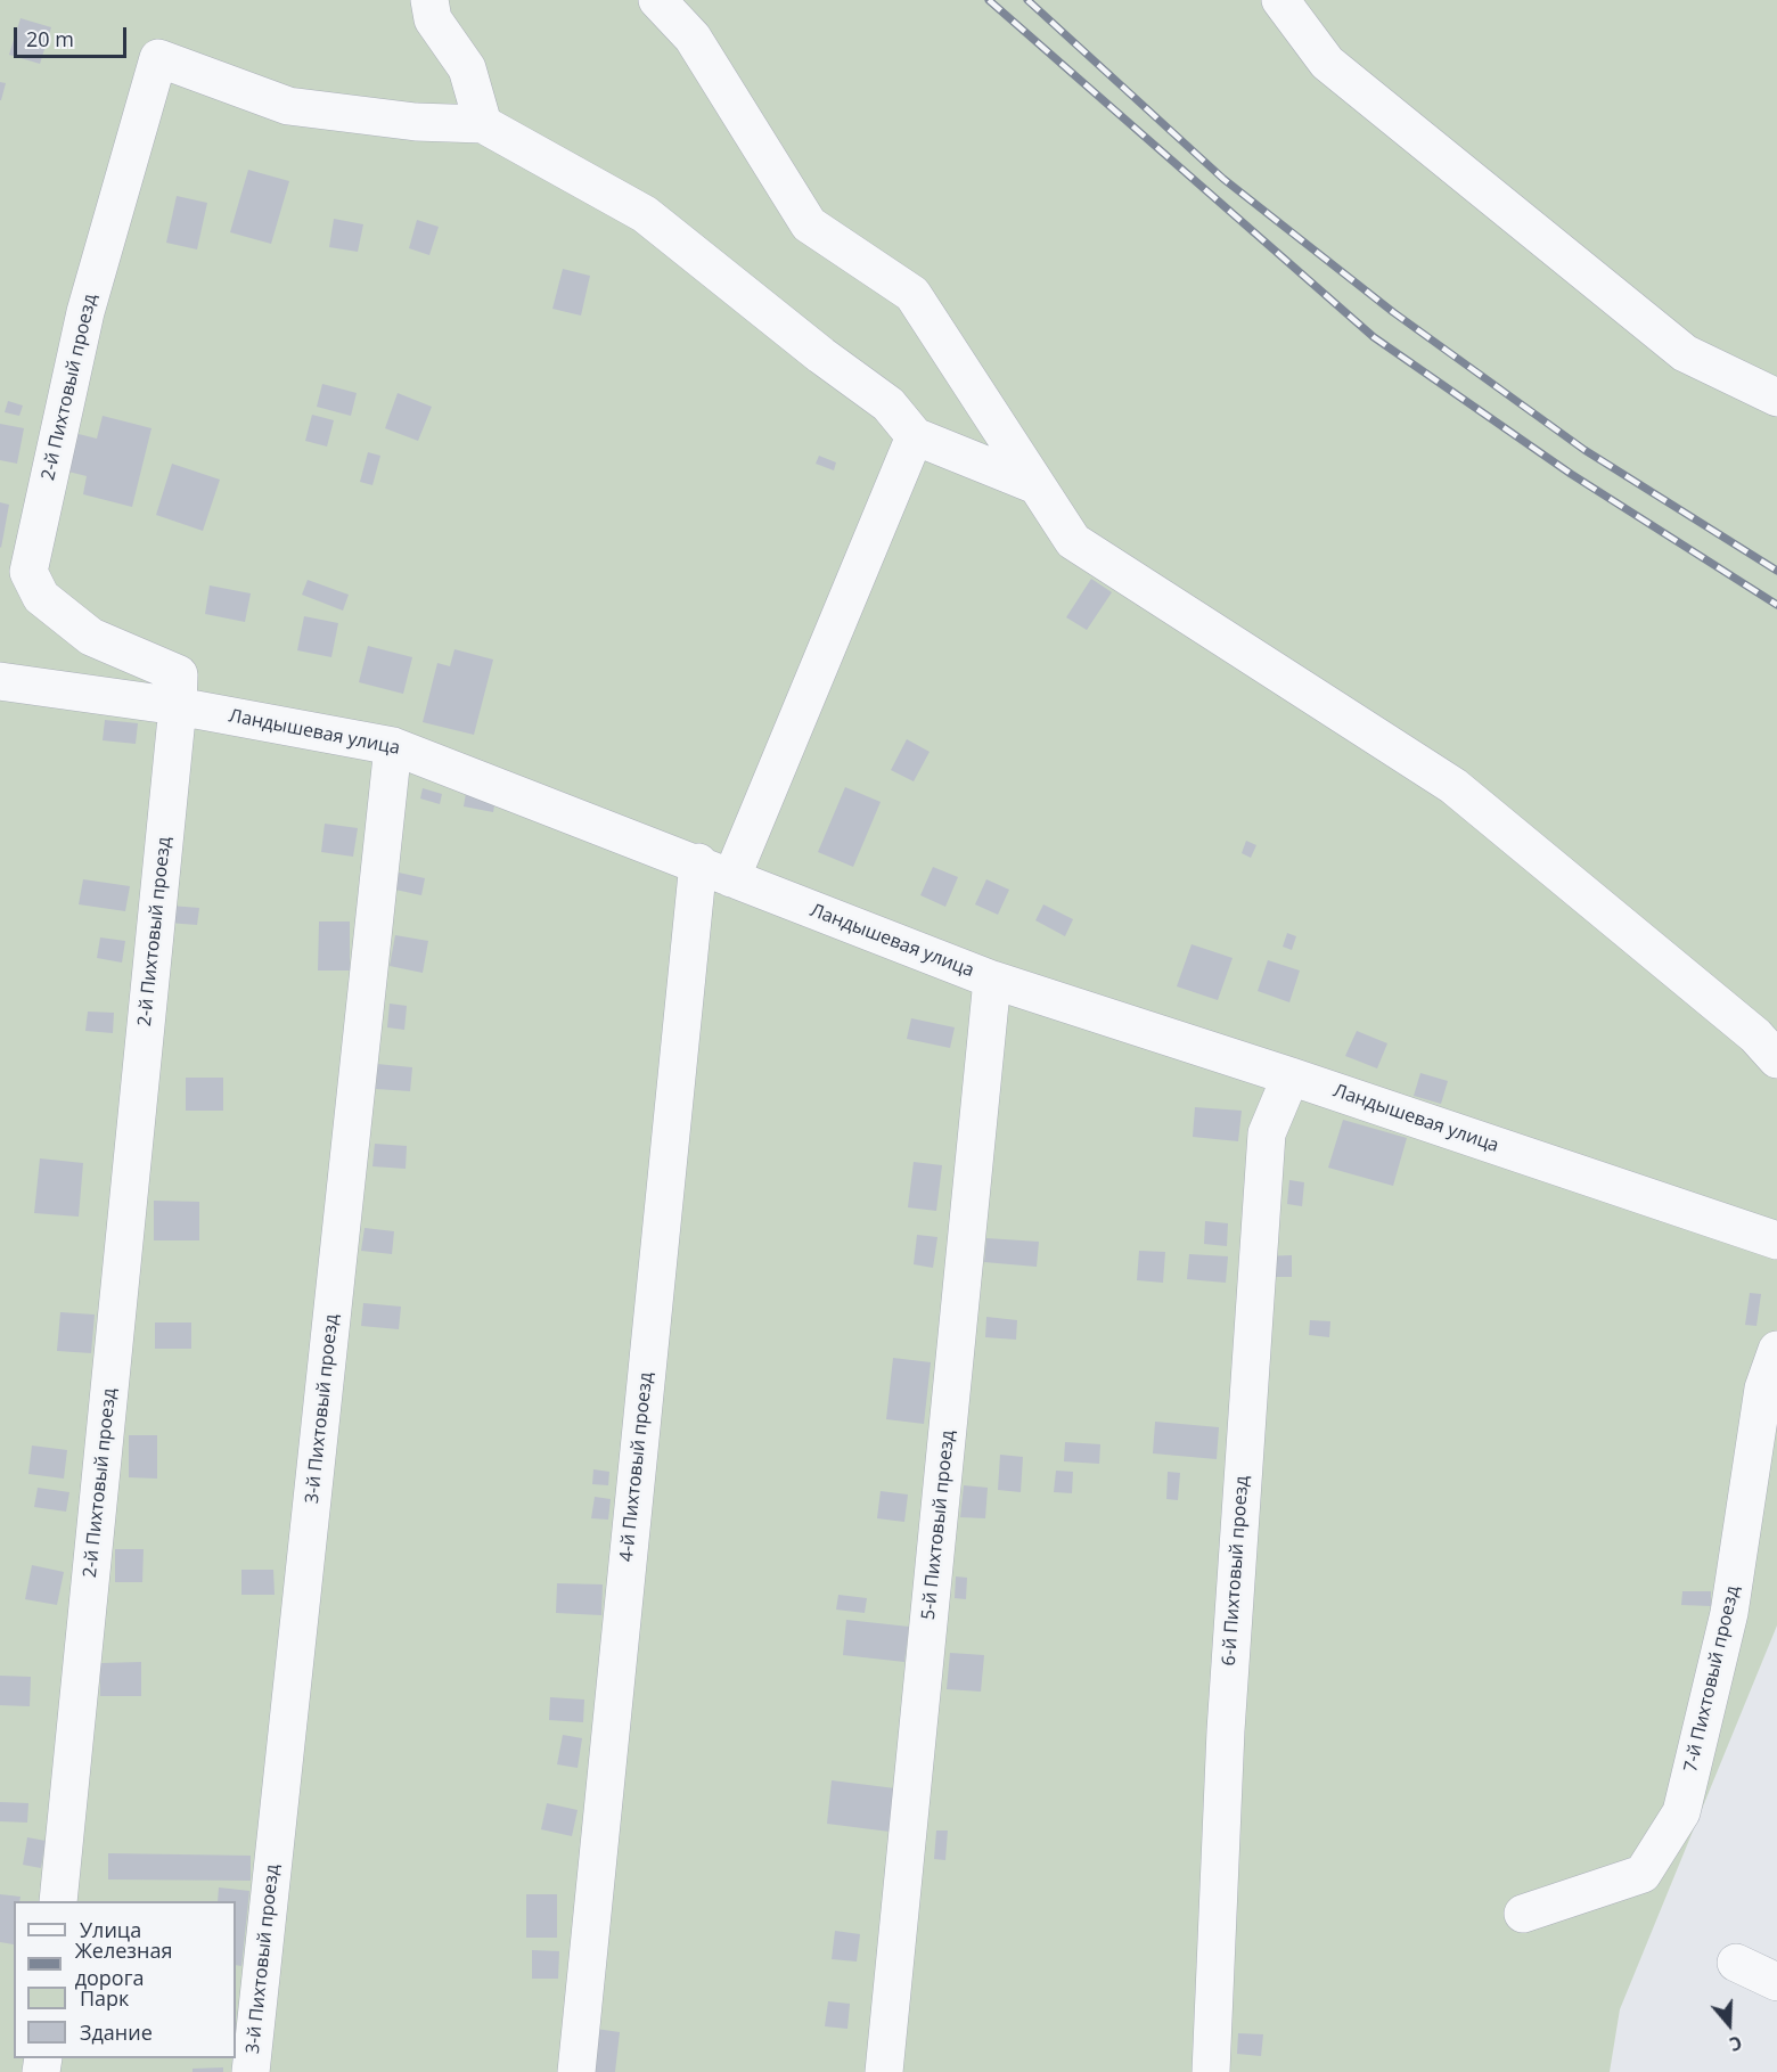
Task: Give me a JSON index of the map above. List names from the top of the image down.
{
  "streets": {
    "lane": [
      "2-й Пихтовый проезд",
      "Ландышевая улица",
      "3-й Пихтовый проезд",
      "4-й Пихтовый проезд",
      "5-й Пихтовый проезд",
      "6-й Пихтовый проезд",
      "7-й Пихтовый проезд"
    ]
  },
  "crossings": [
    ["2-й Пихтовый проезд", "Ландышевая улица"],
    ["Ландышевая улица", "3-й Пихтовый проезд"],
    ["Ландышевая улица", "4-й Пихтовый проезд"],
    ["Ландышевая улица", "5-й Пихтовый проезд"],
    ["Ландышевая улица", "6-й Пихтовый проезд"]
  ],
  "legend": [
    "Улица",
    "Железная дорога",
    "Парк",
    "Здание"
  ],
  "scale_bar": "20 m",
  "north": "bottom"
}
